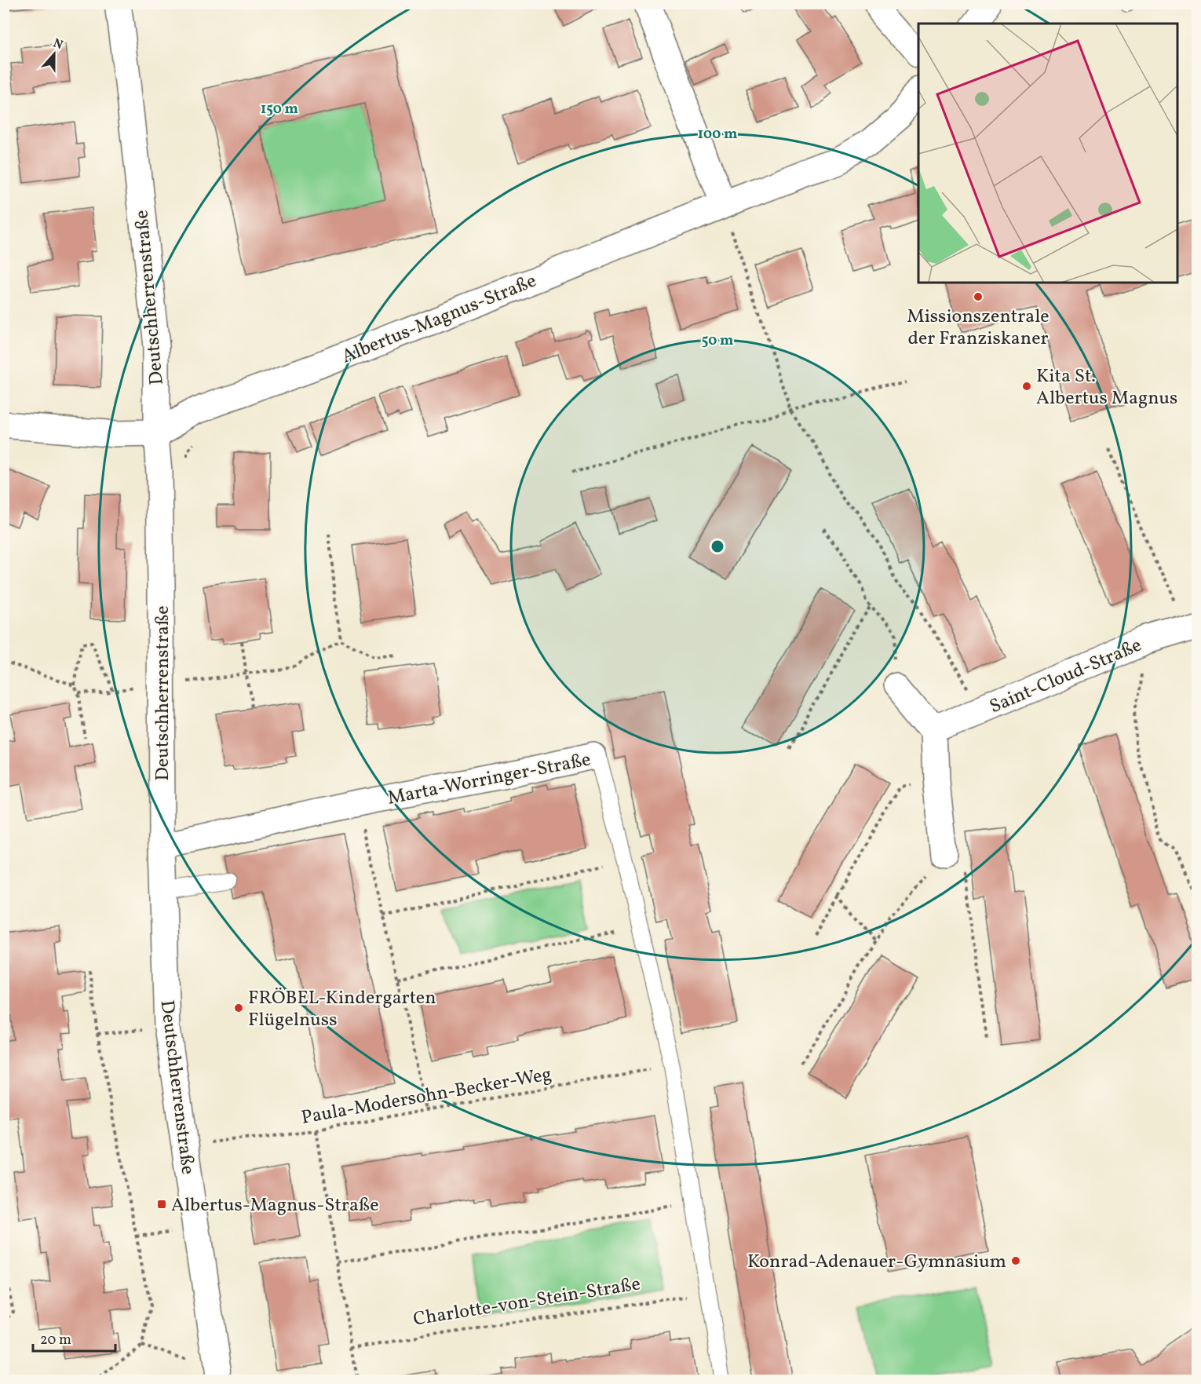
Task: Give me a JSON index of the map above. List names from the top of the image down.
{
  "streets": {
    "street": [
      "Deutschherrenstraße",
      "Albertus-Magnus-Straße",
      "Saint-Cloud-Straße",
      "Marta-Worringer-Straße"
    ],
    "path": ["Paula-Modersohn-Becker-Weg", "Charlotte-von-Stein-Straße"]
  },
  "crossings": [
    ["Deutschherrenstraße", "Albertus-Magnus-Straße"],
    ["Deutschherrenstraße", "Marta-Worringer-Straße"],
    ["Deutschherrenstraße", "Paula-Modersohn-Becker-Weg"],
    ["Marta-Worringer-Straße", "Paula-Modersohn-Becker-Weg"]
  ],
  "places": {
    "other": [
      "Missionszentrale der Franziskaner",
      "Kita St. Albertus Magnus",
      "FRÖBEL-Kindergarten Flügelnuss",
      "Konrad-Adenauer-Gymnasium"
    ],
    "transit": ["Albertus-Magnus-Straße"]
  },
  "scale_bar": "20 m",
  "north": "top",
  "rings": ["150 m", "100 m", "50 m"]
}
